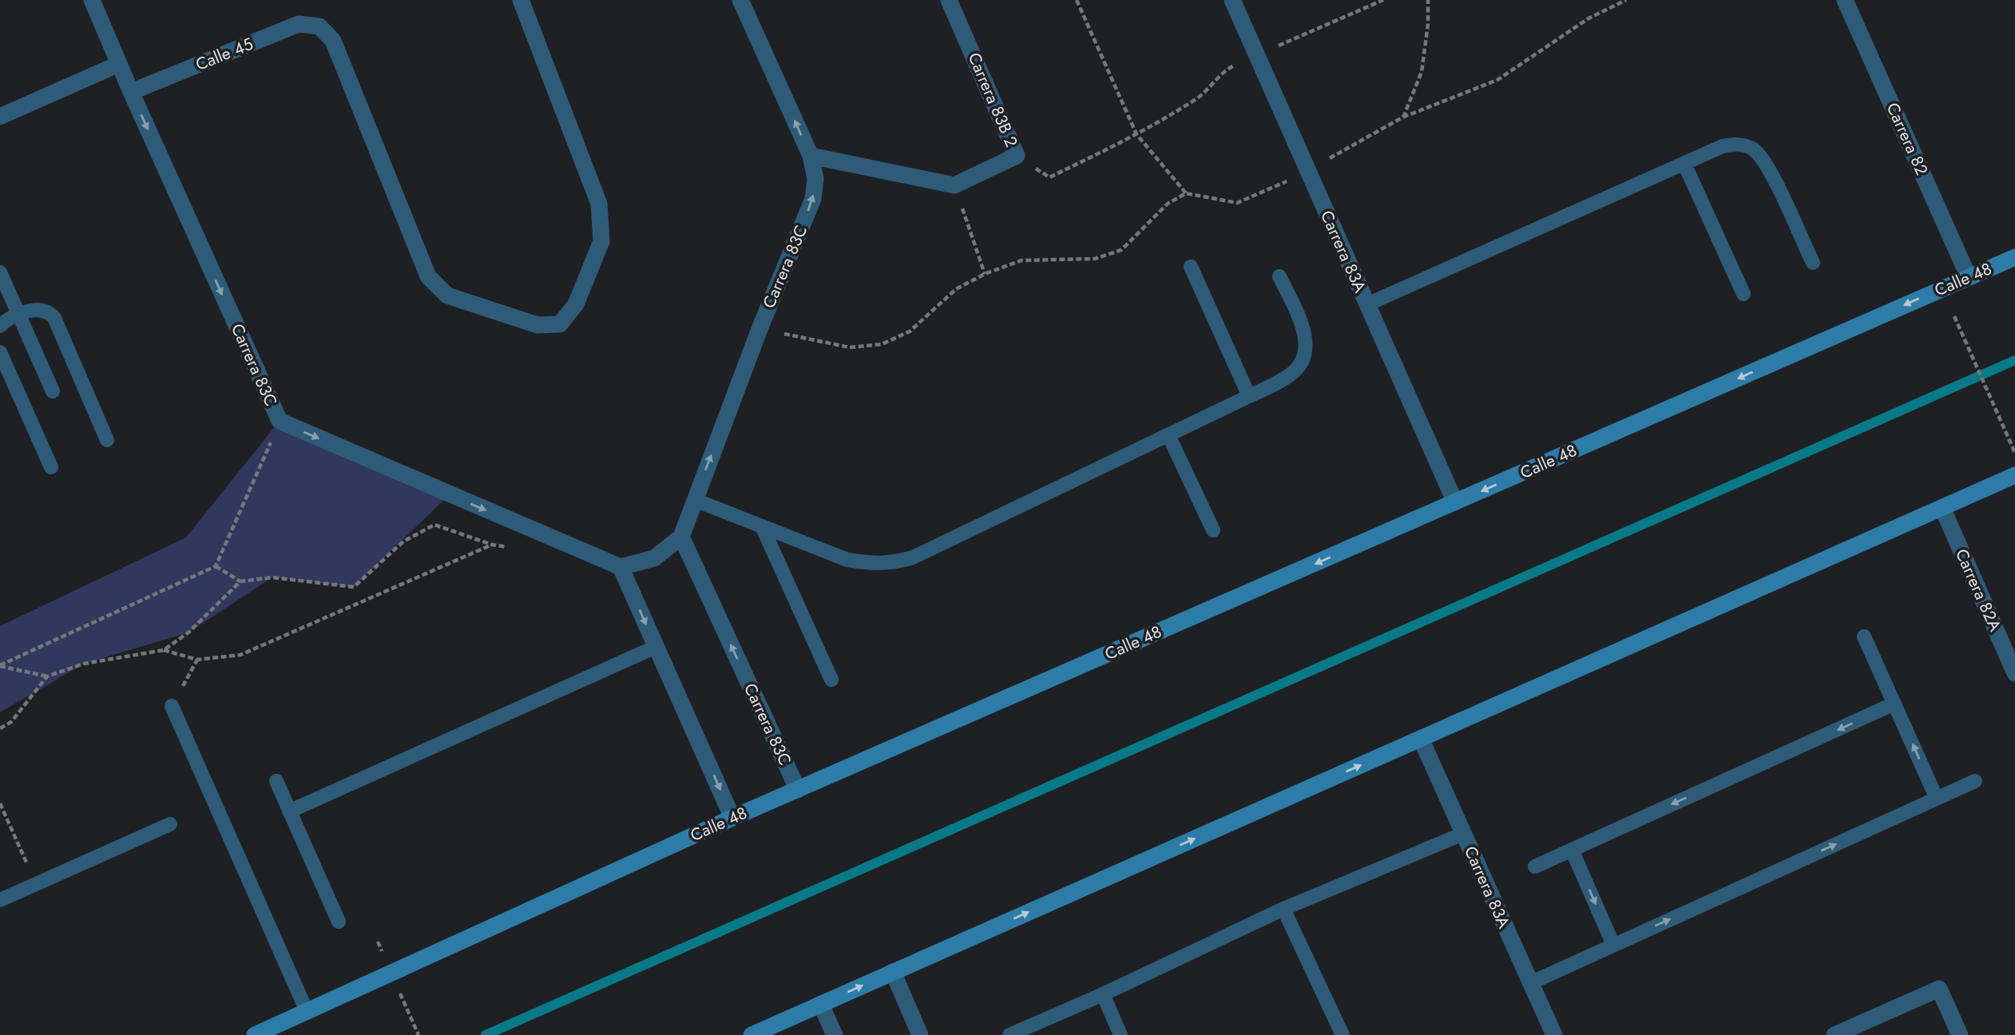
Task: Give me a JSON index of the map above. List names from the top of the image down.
{
  "streets": {
    "main road": ["Calle 48"],
    "street": [
      "Calle 45",
      "Carrera 83B 2",
      "Carrera 82",
      "Carrera 83A",
      "Carrera 83C",
      "Carrera 82A"
    ]
  },
  "crossings": [
    ["Calle 45", "Carrera 83C"],
    ["Carrera 82", "Calle 48"],
    ["Carrera 83A", "Calle 48"],
    ["Carrera 83C", "Calle 48"]
  ],
  "one_way": ["Calle 48"]
}
